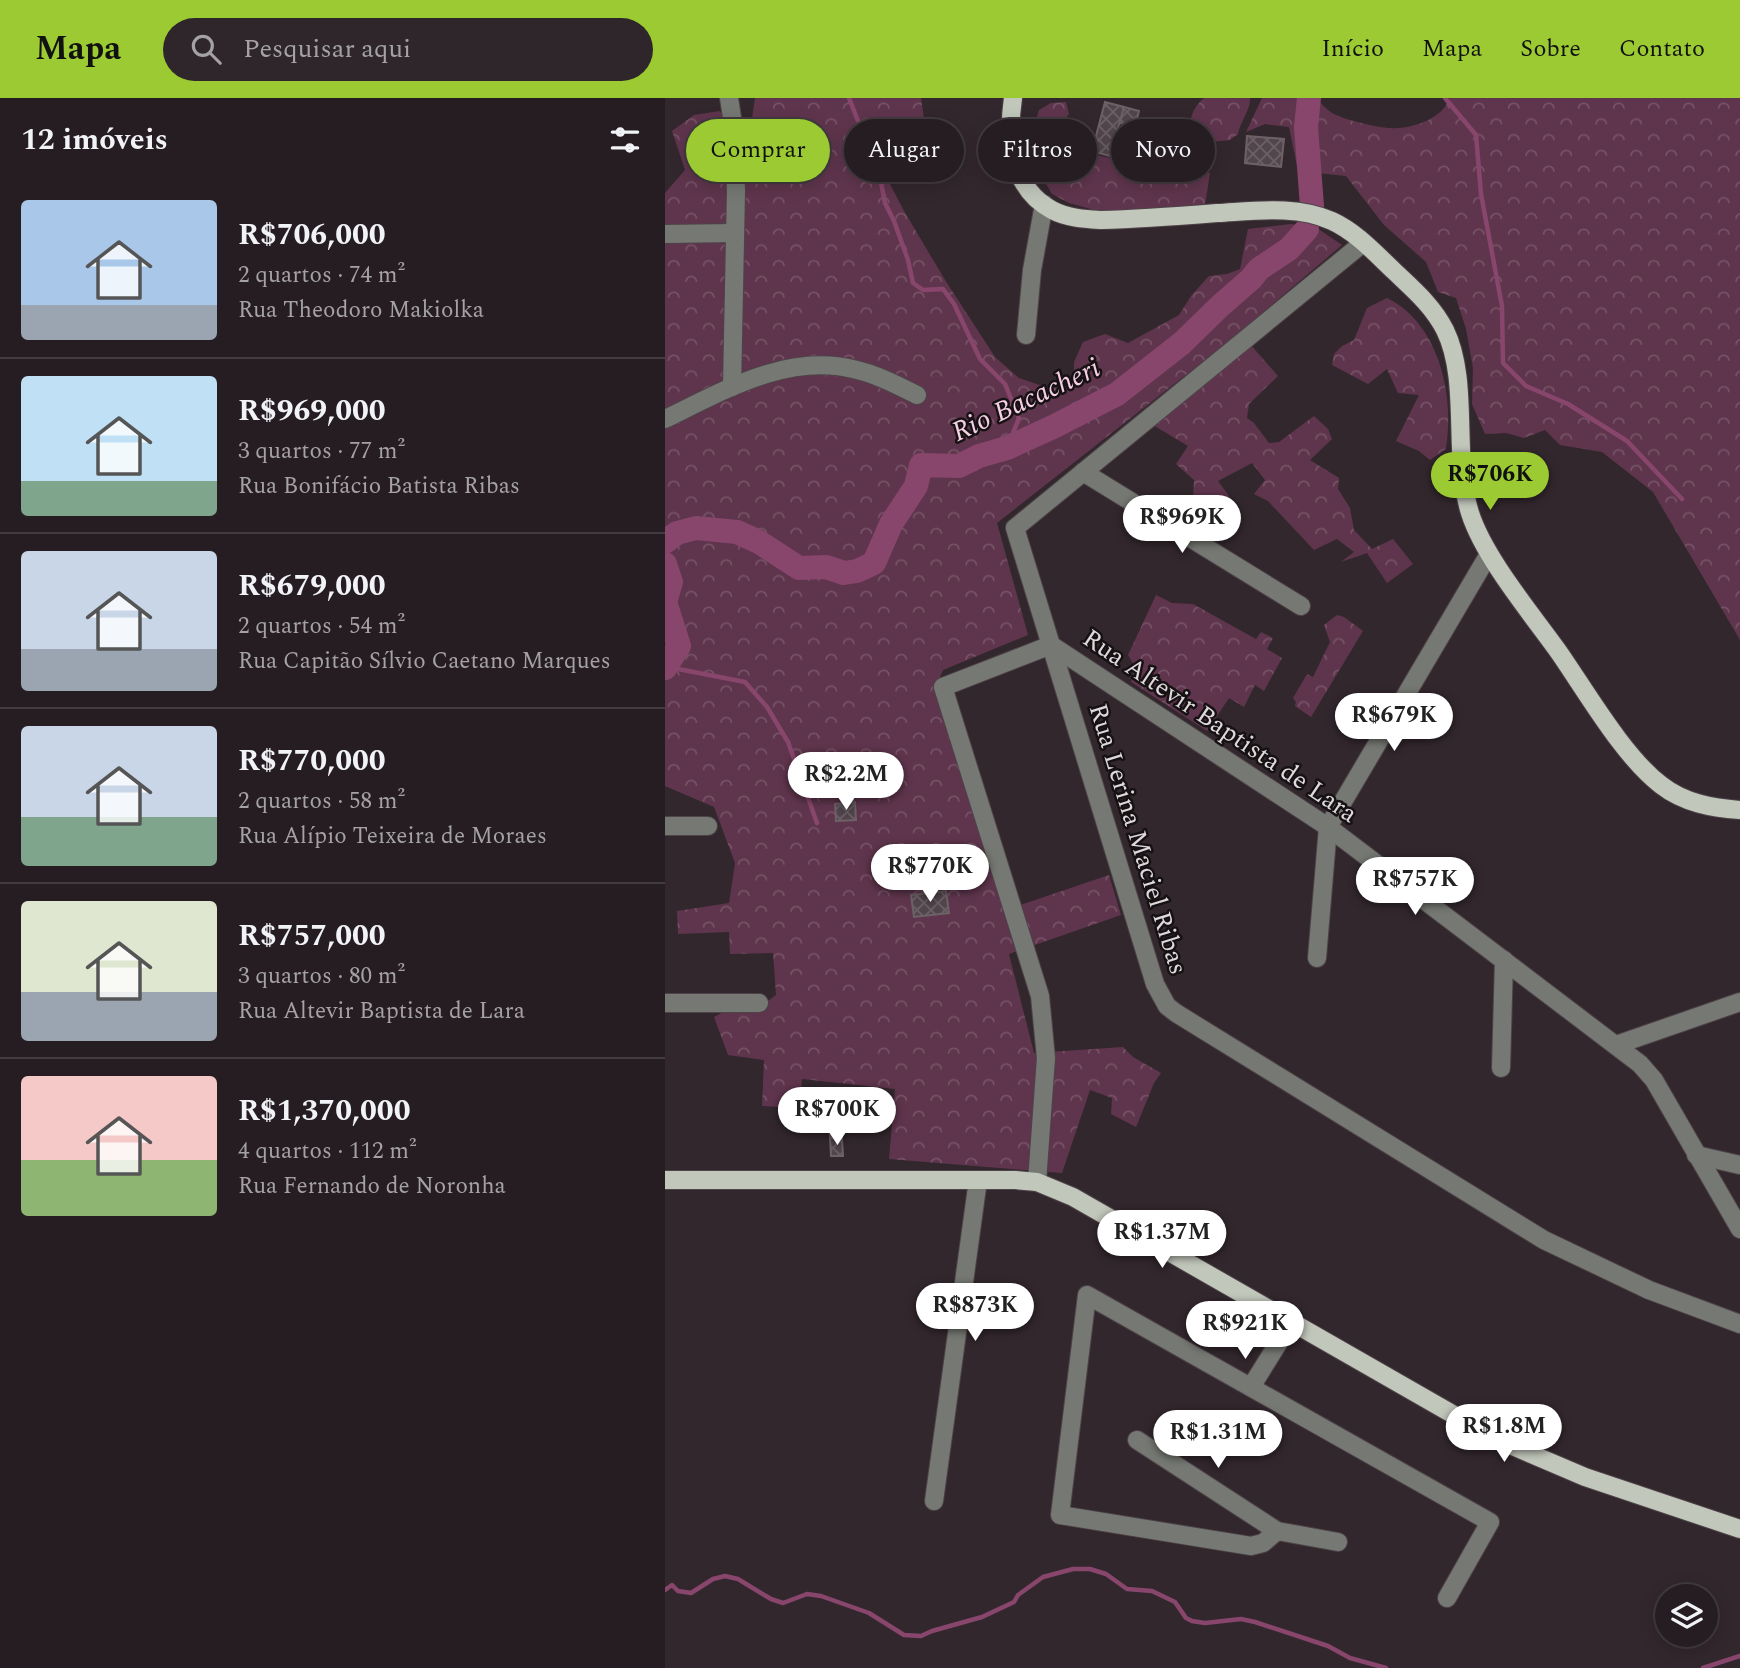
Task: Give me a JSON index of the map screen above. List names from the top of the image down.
{
  "streets": {
    "street": ["Rua Altevir Baptista de Lara", "Rua Lerina Maciel Ribas"]
  },
  "crossings": [
    ["Rua Altevir Baptista de Lara", "Rua Lerina Maciel Ribas"]
  ],
  "water": ["Rio Bacacheri"],
  "page": {
    "header": "Mapa",
    "search": "Pesquisar aqui",
    "nav": [
      "Início",
      "Mapa",
      "Sobre",
      "Contato"
    ],
    "heading": "12 imóveis",
    "chip": [
      "Comprar",
      "Alugar",
      "Filtros",
      "Novo"
    ],
    "list": [
      {
        "name": "R$706,000",
        "note": "2 quartos · 74 m² · Rua Theodoro Makiolka"
      },
      {
        "name": "R$969,000",
        "note": "3 quartos · 77 m² · Rua Bonifácio Batista Ribas"
      },
      {
        "name": "R$679,000",
        "note": "2 quartos · 54 m² · Rua Capitão Sílvio Caetano Marques"
      },
      {
        "name": "R$770,000",
        "note": "2 quartos · 58 m² · Rua Alípio Teixeira de Moraes"
      },
      {
        "name": "R$757,000",
        "note": "3 quartos · 80 m² · Rua Altevir Baptista de Lara"
      },
      {
        "name": "R$1,370,000",
        "note": "4 quartos · 112 m² · Rua Fernando de Noronha"
      }
    ],
    "price": [
      "R$706K",
      "R$969K",
      "R$679K",
      "R$2.2M",
      "R$770K",
      "R$757K",
      "R$700K",
      "R$1.37M",
      "R$873K",
      "R$921K",
      "R$1.8M",
      "R$1.31M"
    ]
  }
}
